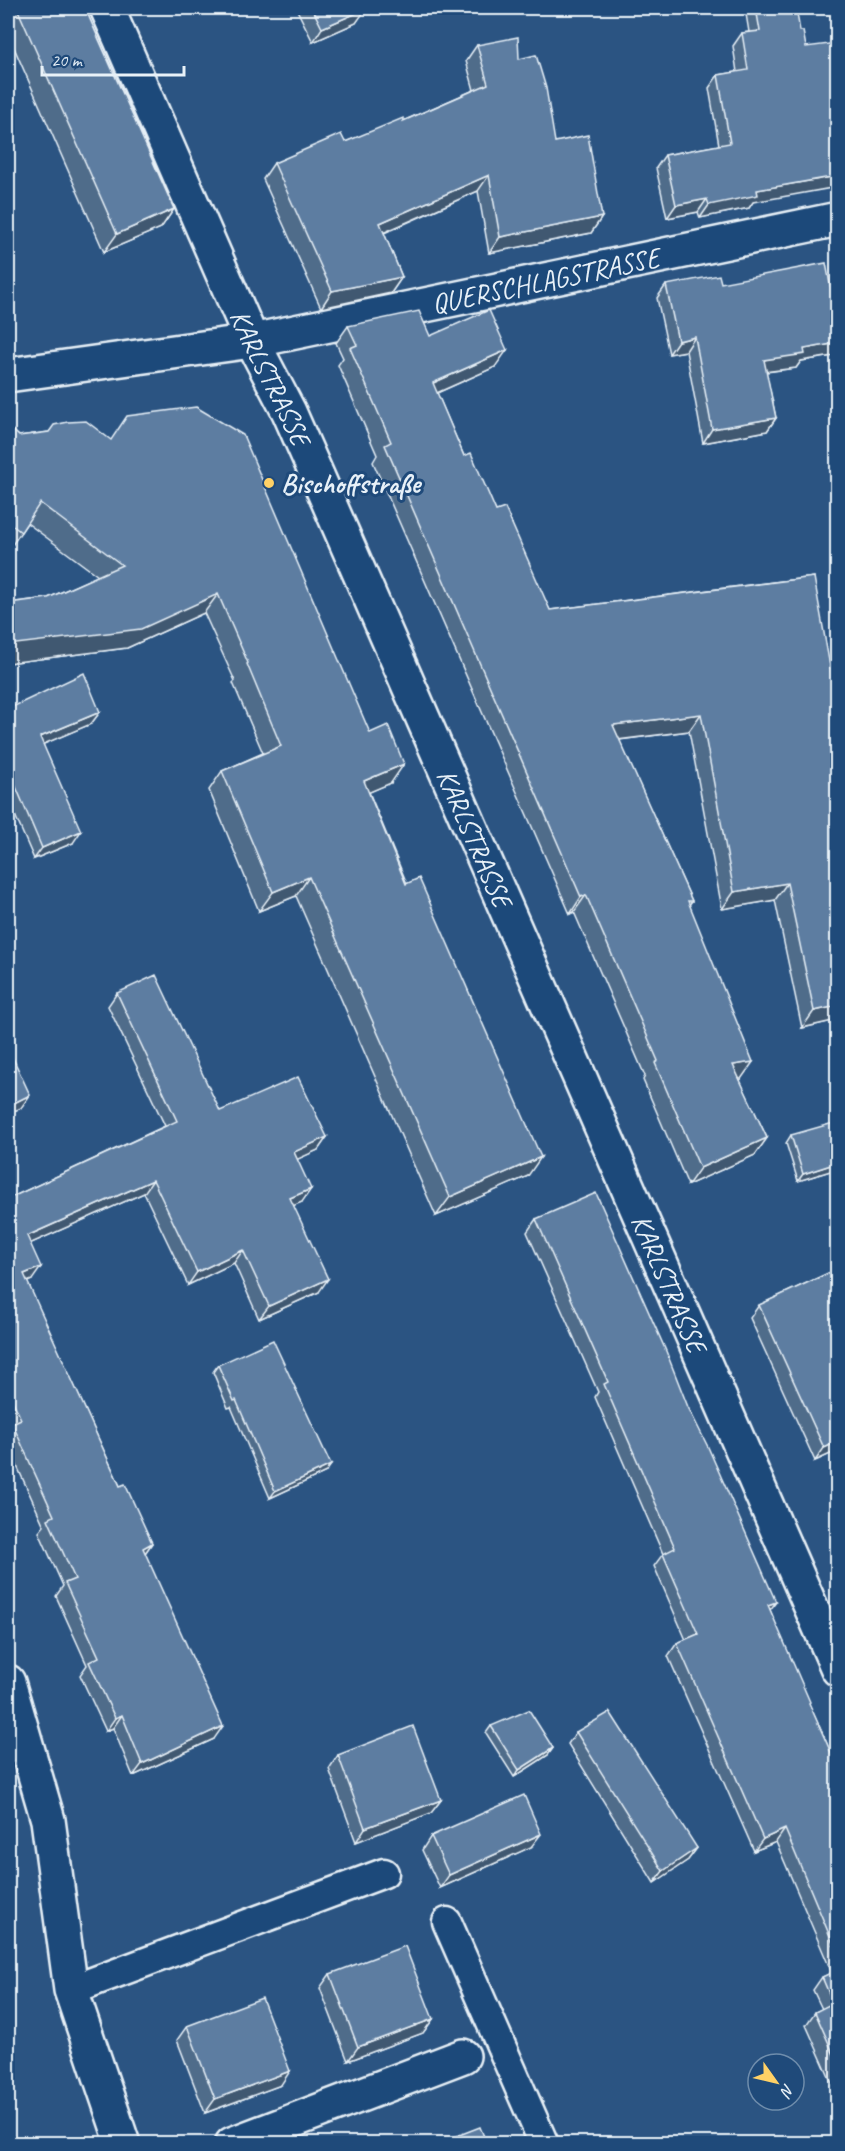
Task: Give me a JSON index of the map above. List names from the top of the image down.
{
  "streets": {
    "street": ["QUERSCHLAGSTRASSE", "KARLSTRASSE"]
  },
  "crossings": [
    ["QUERSCHLAGSTRASSE", "KARLSTRASSE"]
  ],
  "places": ["Bischoffstraße"],
  "scale_bar": "20 m",
  "north": "bottom right"
}
